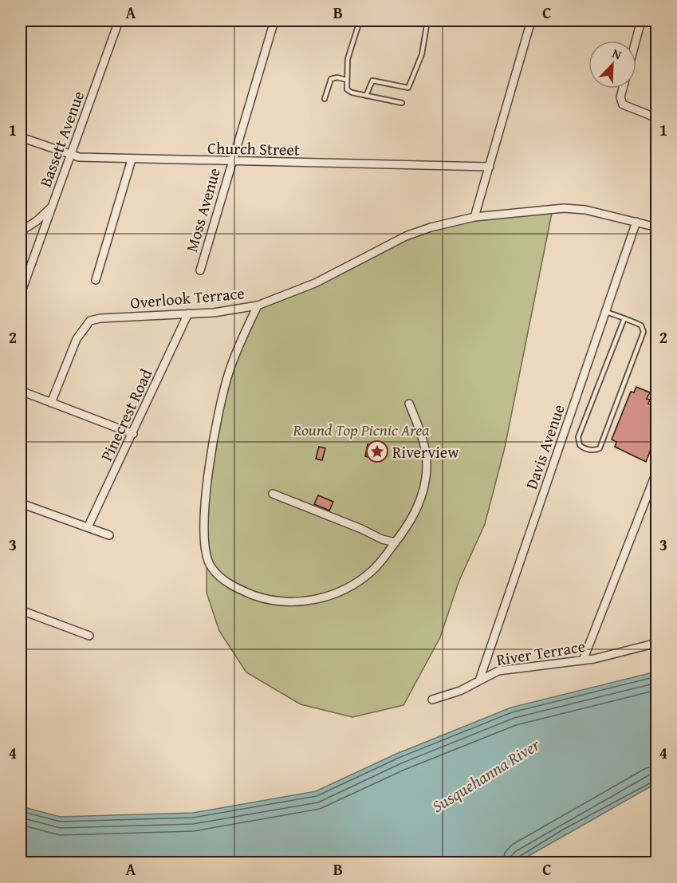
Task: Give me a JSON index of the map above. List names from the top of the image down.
{
  "streets": {
    "street": [
      "Bassett Avenue",
      "Church Street",
      "Moss Avenue",
      "Overlook Terrace",
      "Pinecrest Road",
      "Davis Avenue",
      "River Terrace"
    ]
  },
  "crossings": [
    ["Bassett Avenue", "Church Street"],
    ["Church Street", "Moss Avenue"],
    ["Overlook Terrace", "Pinecrest Road"],
    ["Overlook Terrace", "Davis Avenue"],
    ["Davis Avenue", "River Terrace"]
  ],
  "water": ["Susquehanna River"],
  "parks": ["Round Top Picnic Area"],
  "places": {
    "place": ["Riverview"]
  },
  "north": "top right",
  "grid": {
    "columns": ["A", "B", "C"],
    "rows": [
      "1",
      "2",
      "3",
      "4"
    ]
  }
}
